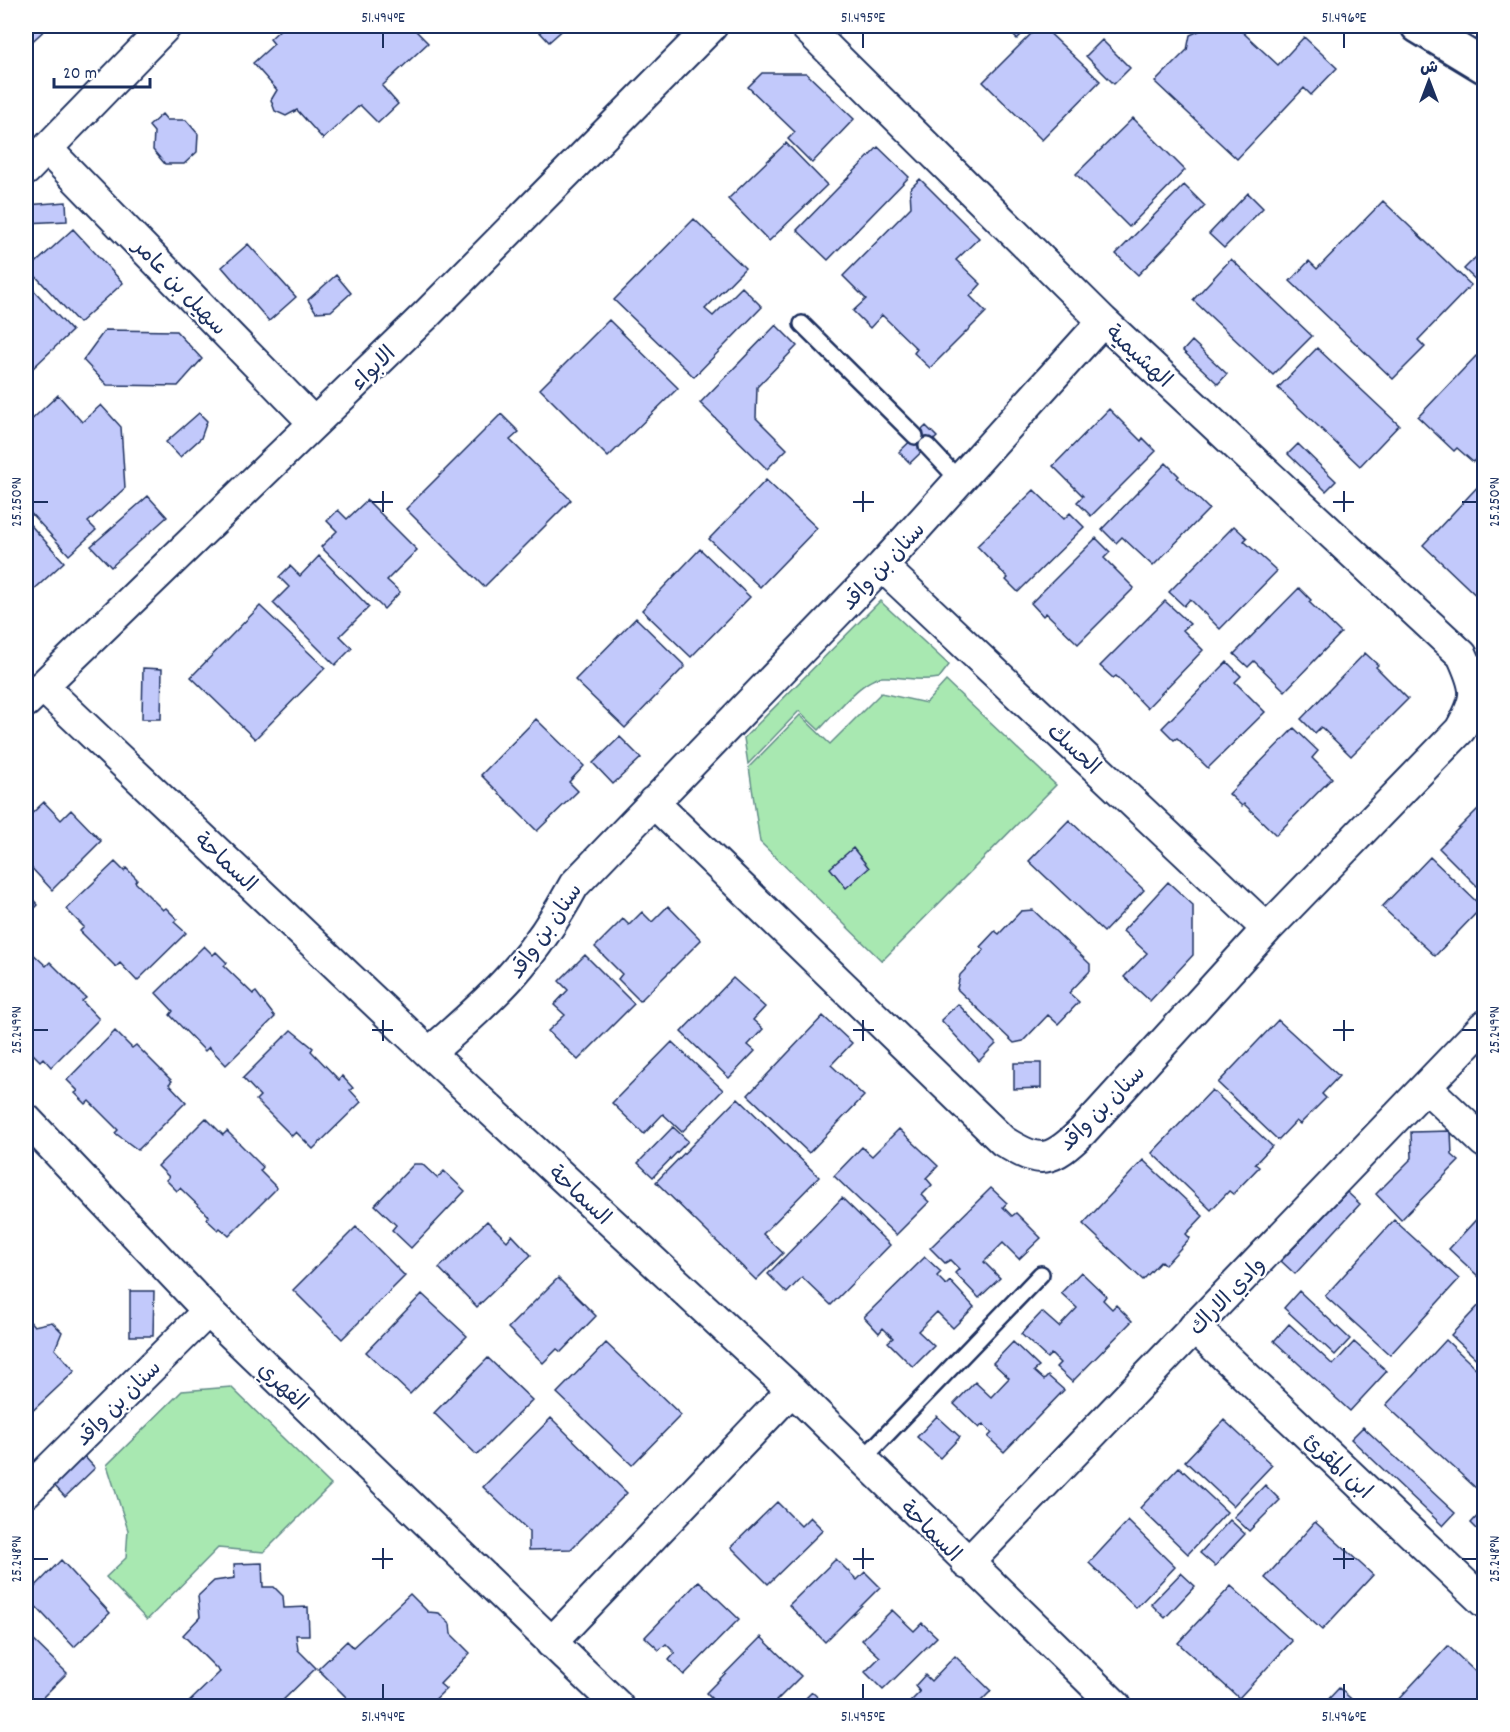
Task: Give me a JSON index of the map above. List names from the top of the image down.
{
  "streets": {
    "street": [
      "سهيل بن عامر",
      "الهشيمية",
      "الابواء",
      "سنان بن واقد",
      "الحسك",
      "السماحة",
      "وادي الاراك",
      "الفهري",
      "ابن المقرئ"
    ]
  },
  "crossings": [
    ["سهيل بن عامر", "الابواء"],
    ["الهشيمية", "سنان بن واقد"],
    ["الابواء", "السماحة"],
    ["سنان بن واقد", "الحسك"],
    ["سنان بن واقد", "السماحة"],
    ["سنان بن واقد", "الفهري"],
    ["السماحة", "وادي الاراك"],
    ["وادي الاراك", "ابن المقرئ"]
  ],
  "scale_bar": "20 m",
  "north": "top",
  "coordinates": [
    "51.494°E",
    "51.495°E",
    "51.496°E",
    "25.250°N",
    "25.249°N",
    "25.248°N"
  ]
}
